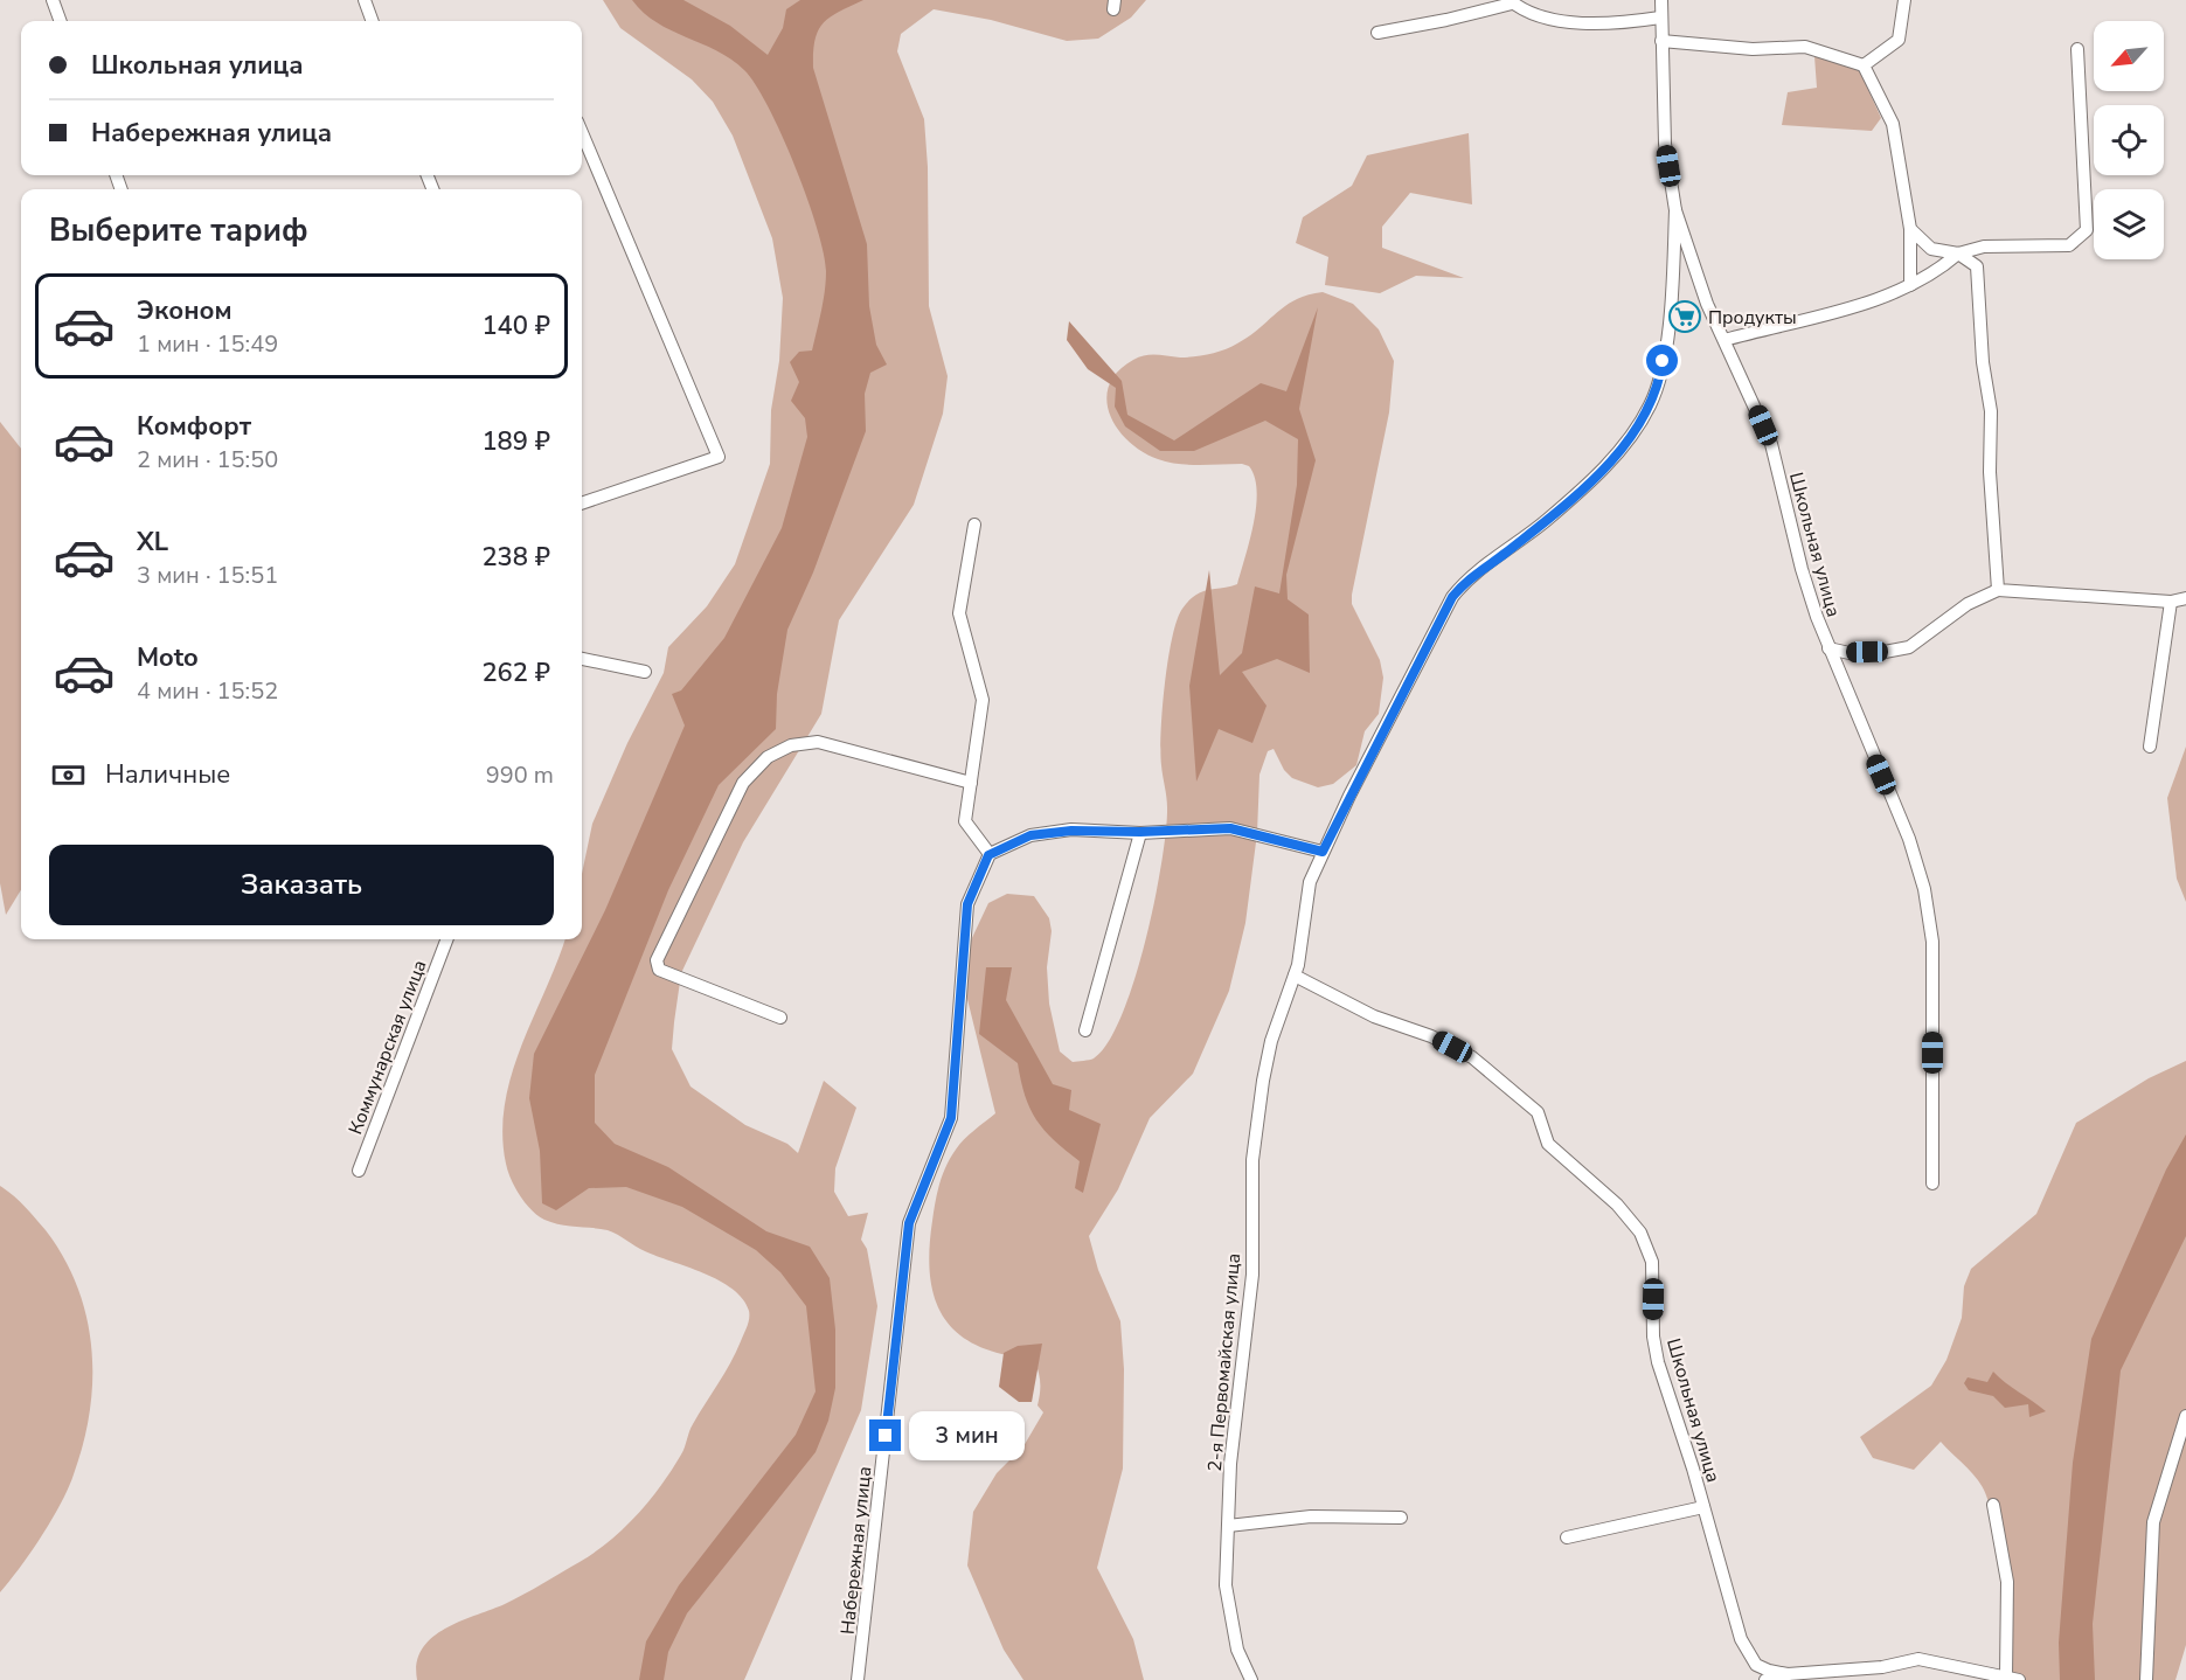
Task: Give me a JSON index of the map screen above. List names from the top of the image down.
{
  "streets": {
    "street": [
      "Школьная улица",
      "Коммунарская улица",
      "2-я Первомайская улица",
      "Набережная улица"
    ]
  },
  "crossings": [
    ["Школьная улица", "2-я Первомайская улица"]
  ],
  "places": {
    "supermarket": ["Продукты"]
  },
  "north": "bottom left",
  "page": {
    "banner": ["Школьная улица", "Набережная улица"],
    "heading": "Выберите тариф",
    "list": [
      {
        "name": "Эконом",
        "note": "1 мин · 15:49",
        "value": "140 ₽"
      },
      {
        "name": "Комфорт",
        "note": "2 мин · 15:50",
        "value": "189 ₽"
      },
      {
        "name": "XL",
        "note": "3 мин · 15:51",
        "value": "238 ₽"
      },
      {
        "name": "Moto",
        "note": "4 мин · 15:52",
        "value": "262 ₽"
      }
    ],
    "pay": ["Наличные", "990 m"],
    "buttons": "Заказать",
    "bubble": "3 мин"
  }
}
